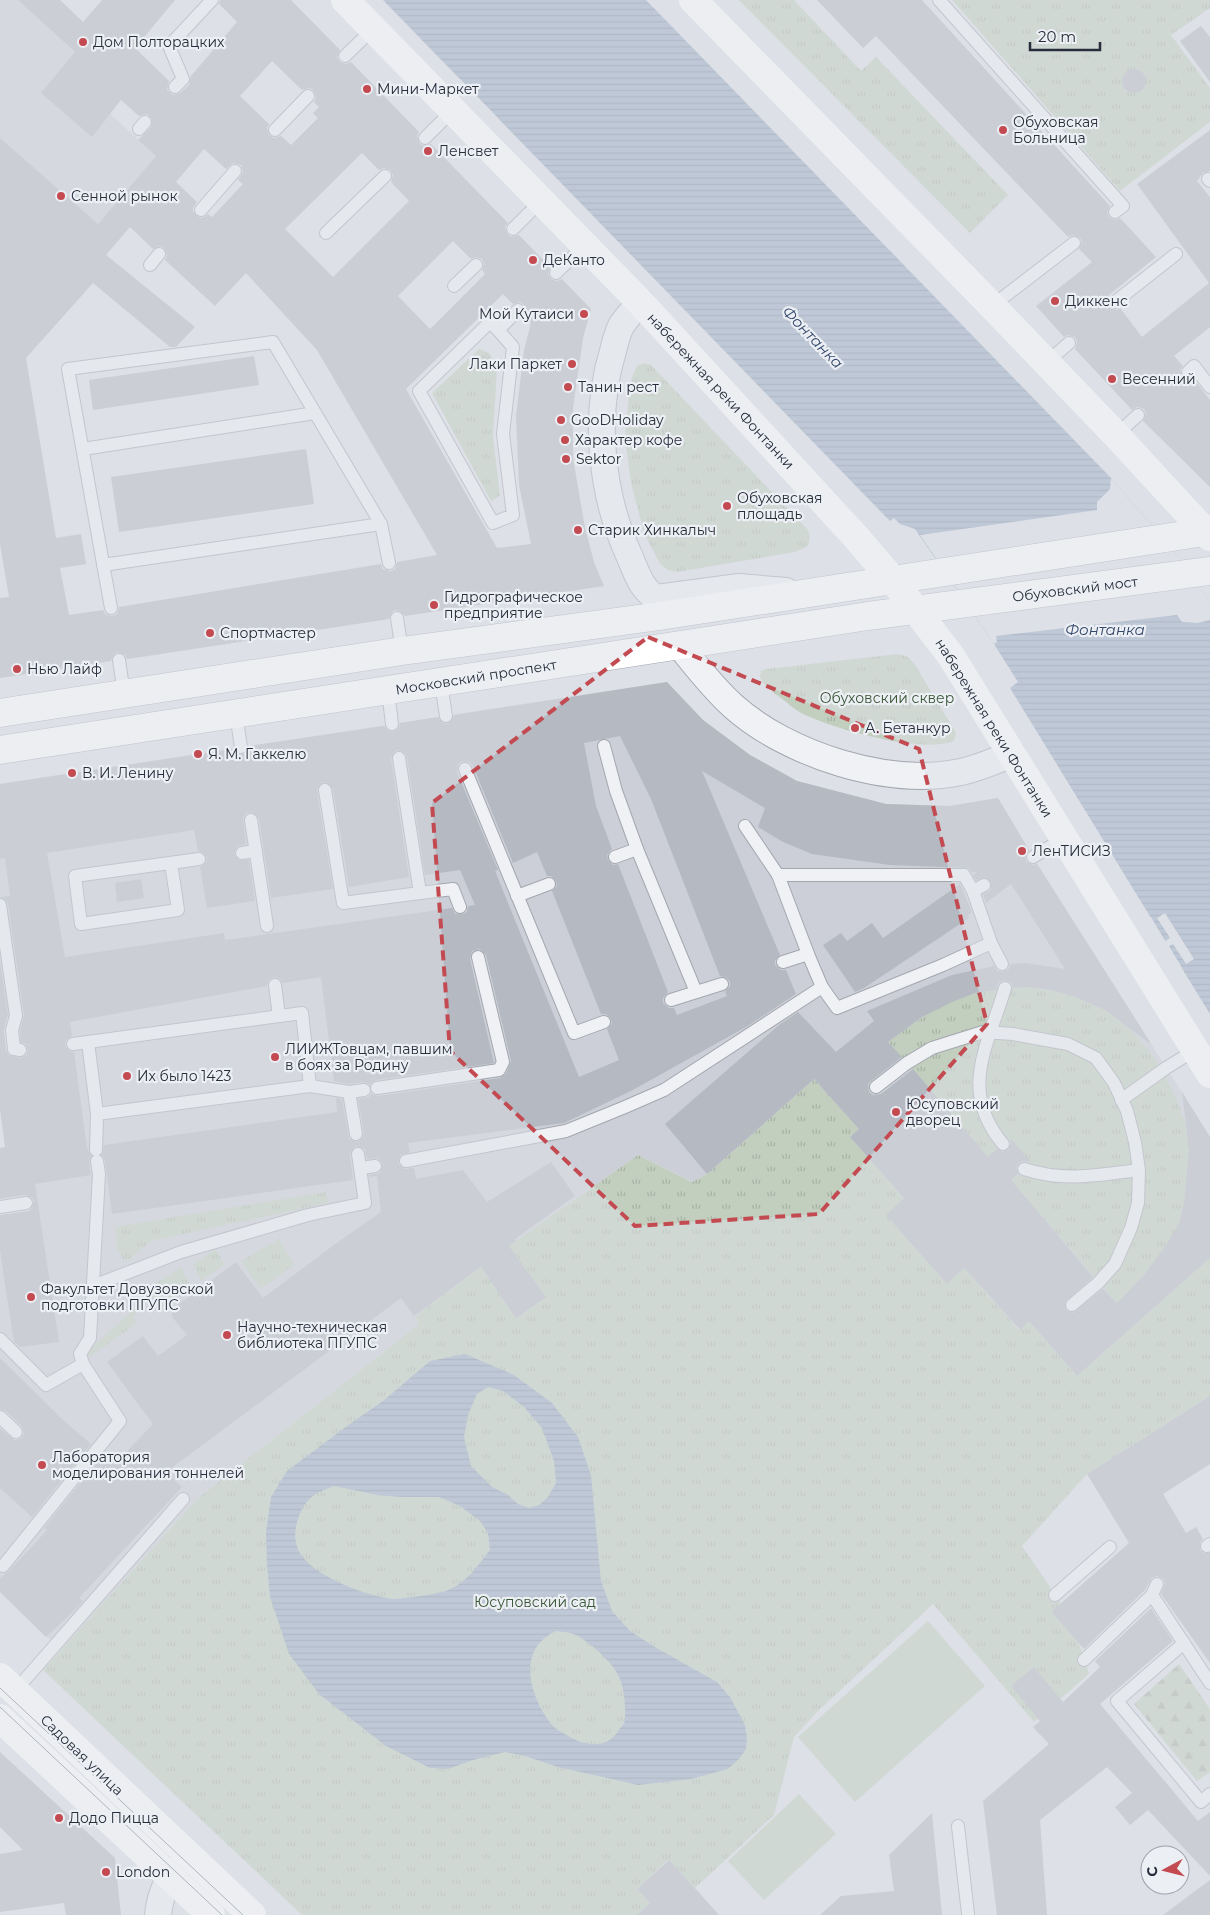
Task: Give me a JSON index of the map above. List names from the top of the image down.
{
  "streets": {
    "main road": [
      "набережная реки Фонтанки",
      "Обуховский мост",
      "Московский проспект",
      "Садовая улица"
    ]
  },
  "crossings": [
    ["набережная реки Фонтанки", "Московский проспект"],
    ["Обуховский мост", "Московский проспект"]
  ],
  "water": ["Фонтанка"],
  "parks": ["Обуховский сквер", "Юсуповский сад"],
  "places": [
    "Дом Полторацких",
    "Мини-Маркет",
    "Обуховская Больница",
    "Ленсвет",
    "Сенной рынок",
    "ДеКанто",
    "Диккенс",
    "Мой Кутаиси",
    "Лаки Паркет",
    "Весенний",
    "Танин рест",
    "GooDHoliday",
    "Характер кофе",
    "Sektor",
    "Обуховская площадь",
    "Старик Хинкалыч",
    "Гидрографическое предприятие",
    "Спортмастер",
    "Нью Лайф",
    "А. Бетанкур",
    "Я. М. Гаккелю",
    "В. И. Ленину",
    "ЛенТИСИЗ",
    "ЛИИЖТовцам, павшим в боях за Родину",
    "Их было 1423",
    "Юсуповский дворец",
    "Факультет Довузовской подготовки ПГУПС",
    "Научно-техническая библиотека ПГУПС",
    "Лаборатория моделирования тоннелей",
    "Додо Пицца",
    "London"
  ],
  "scale_bar": "20 m",
  "north": "left"
}
